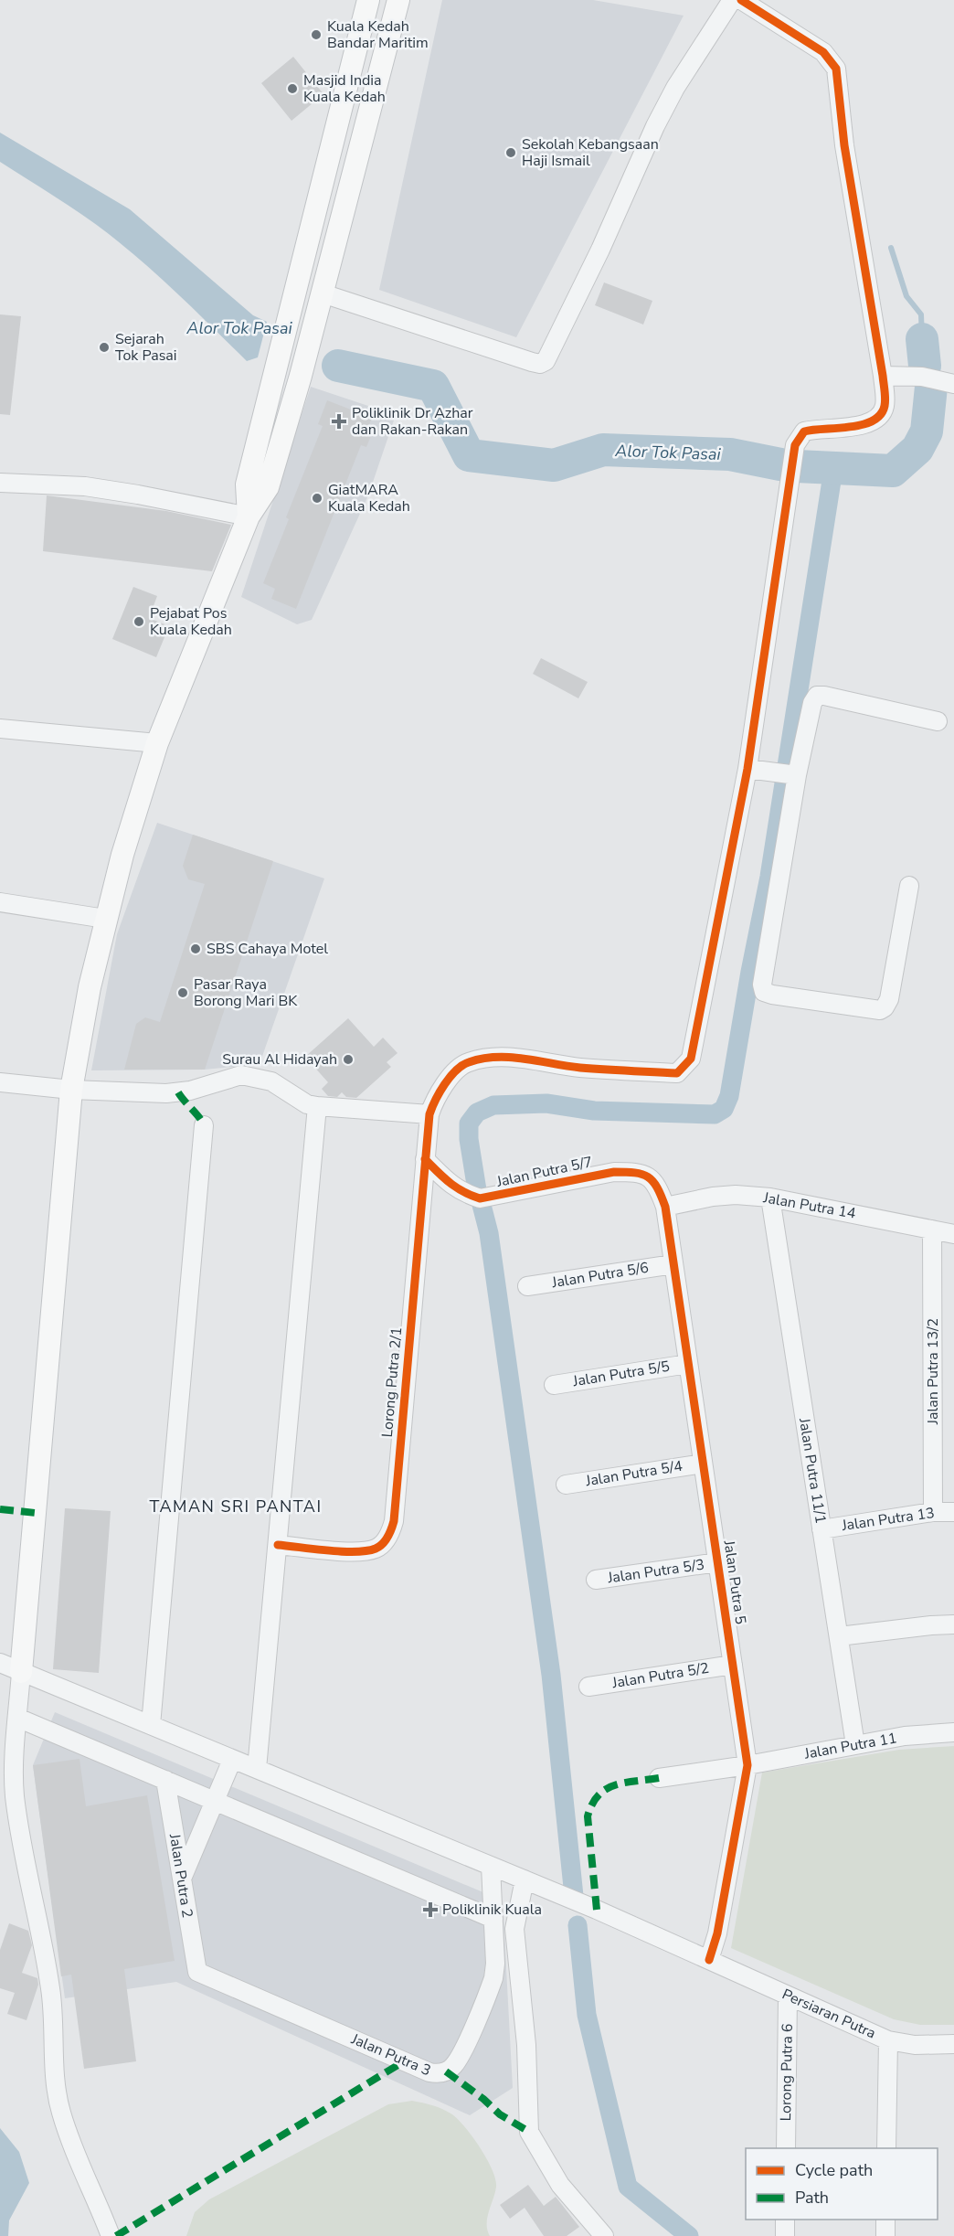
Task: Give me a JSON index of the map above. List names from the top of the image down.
{
  "streets": {
    "street": [
      "Jalan Putra 5/7",
      "Jalan Putra 14",
      "Jalan Putra 5/6",
      "Jalan Putra 13/2",
      "Jalan Putra 5/5",
      "Lorong Putra 2/1",
      "Jalan Putra 11/1",
      "Jalan Putra 5/4",
      "Jalan Putra 13",
      "Jalan Putra 5/3",
      "Jalan Putra 5",
      "Jalan Putra 5/2",
      "Jalan Putra 11",
      "Jalan Putra 2",
      "Persiaran Putra",
      "Jalan Putra 3",
      "Lorong Putra 6"
    ]
  },
  "crossings": [
    ["Jalan Putra 5/7", "Jalan Putra 14"],
    ["Jalan Putra 5/7", "Lorong Putra 2/1"],
    ["Jalan Putra 5/7", "Jalan Putra 5"],
    ["Jalan Putra 14", "Jalan Putra 13/2"],
    ["Jalan Putra 14", "Jalan Putra 11/1"],
    ["Jalan Putra 14", "Jalan Putra 5"],
    ["Jalan Putra 5/6", "Jalan Putra 5"],
    ["Jalan Putra 13/2", "Jalan Putra 13"],
    ["Jalan Putra 5/5", "Jalan Putra 5"],
    ["Jalan Putra 11/1", "Jalan Putra 13"],
    ["Jalan Putra 11/1", "Jalan Putra 11"],
    ["Jalan Putra 5/4", "Jalan Putra 5"],
    ["Jalan Putra 5/3", "Jalan Putra 5"],
    ["Jalan Putra 5", "Jalan Putra 5/2"],
    ["Jalan Putra 5", "Jalan Putra 11"],
    ["Jalan Putra 5", "Persiaran Putra"],
    ["Jalan Putra 2", "Jalan Putra 3"],
    ["Persiaran Putra", "Jalan Putra 3"],
    ["Persiaran Putra", "Lorong Putra 6"]
  ],
  "districts": ["TAMAN SRI PANTAI"],
  "water": ["Alor Tok Pasai"],
  "places": {
    "other": [
      "Kuala Kedah Bandar Maritim",
      "Masjid India Kuala Kedah",
      "Sekolah Kebangsaan Haji Ismail",
      "Sejarah Tok Pasai",
      "GiatMARA Kuala Kedah",
      "Pejabat Pos Kuala Kedah",
      "SBS Cahaya Motel",
      "Pasar Raya Borong Mari BK",
      "Surau Al Hidayah"
    ],
    "health": ["Poliklinik Dr Azhar dan Rakan-Rakan", "Poliklinik Kuala"]
  },
  "legend": ["Cycle path", "Path"]
}
